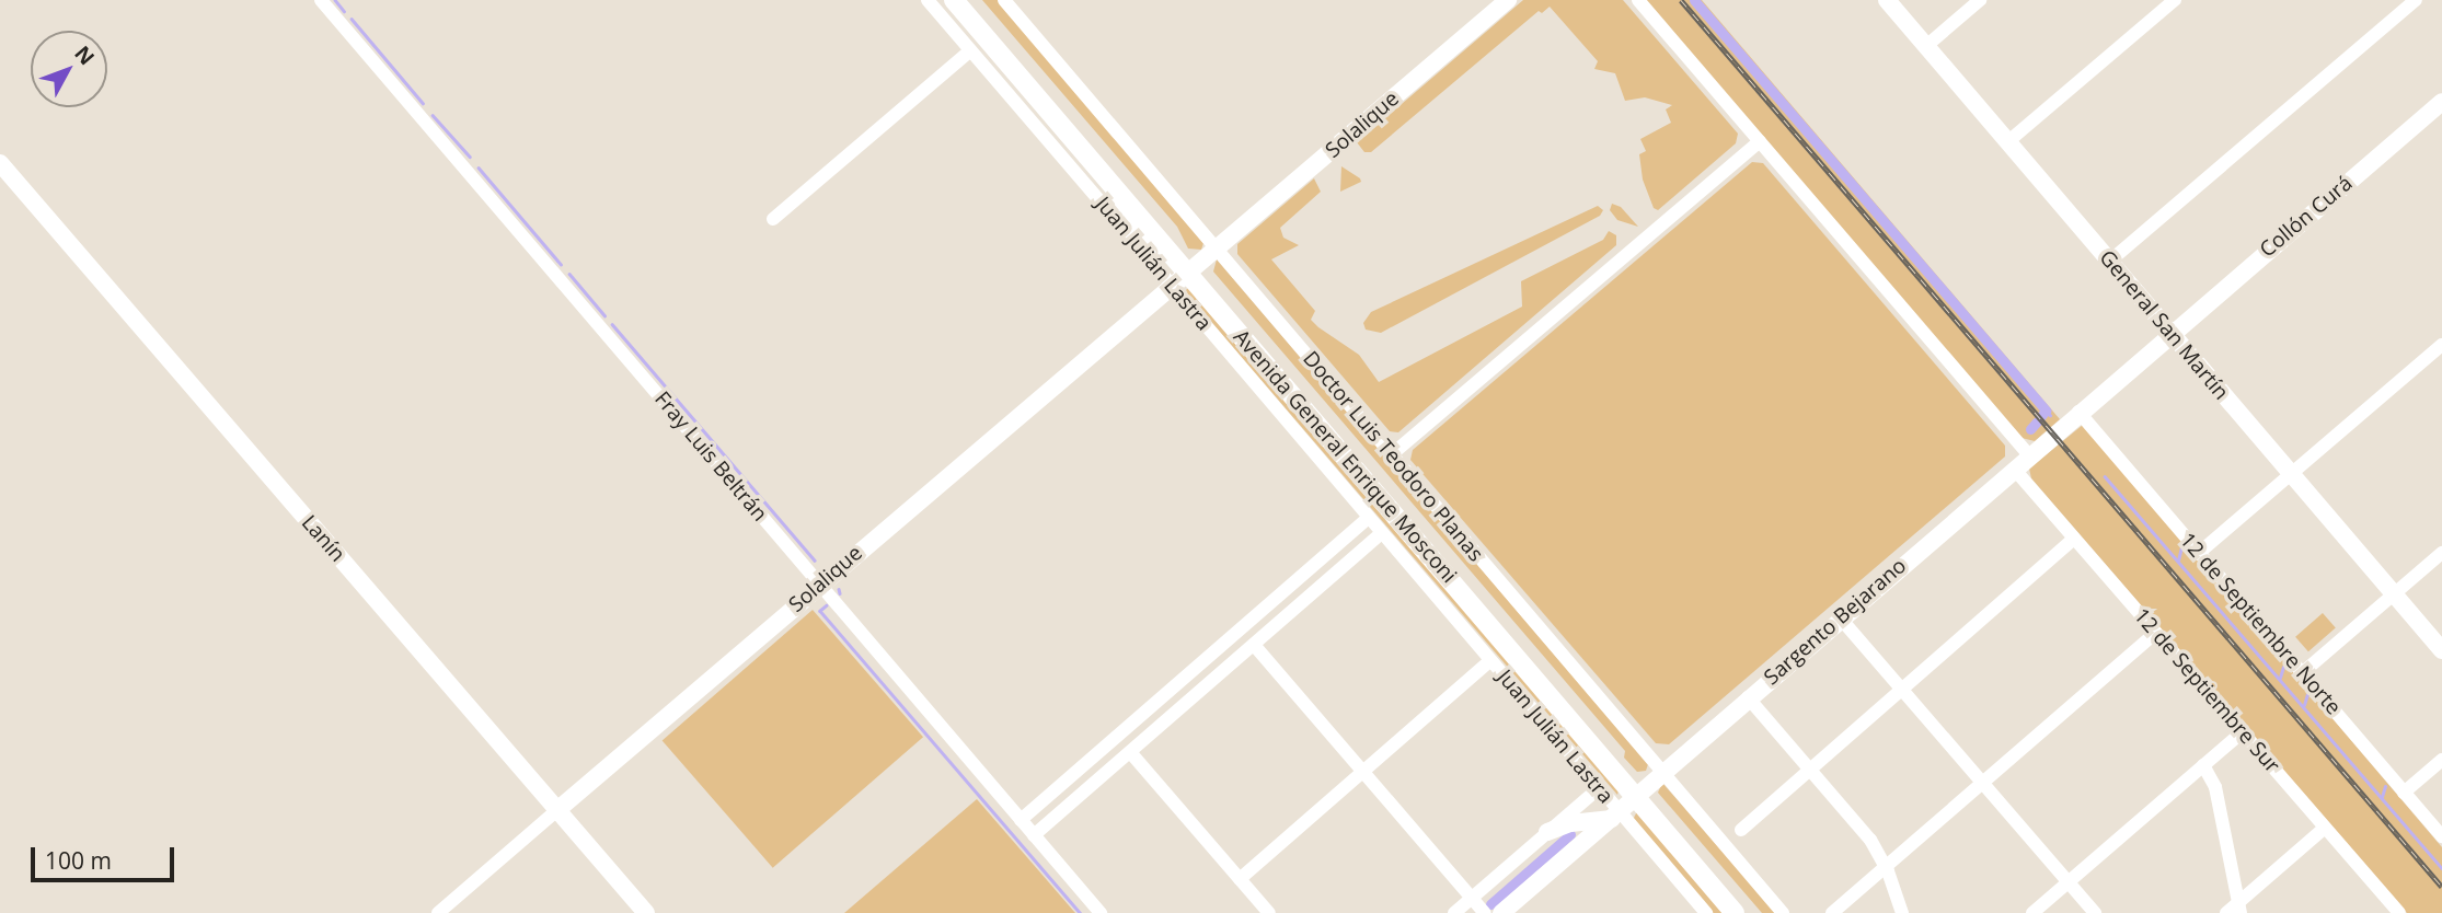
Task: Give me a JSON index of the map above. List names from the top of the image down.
{
  "streets": {
    "highway": ["Avenida General Enrique Mosconi"],
    "main road": [
      "Solalique",
      "Collón Curá",
      "General San Martín",
      "Lanín",
      "Sargento Bejarano"
    ],
    "street": [
      "Juan Julián Lastra",
      "Fray Luis Beltrán",
      "Doctor Luis Teodoro Planas",
      "12 de Septiembre Norte",
      "12 de Septiembre Sur"
    ]
  },
  "crossings": [
    ["Solalique", "Juan Julián Lastra"],
    ["Solalique", "Fray Luis Beltrán"],
    ["Solalique", "Avenida General Enrique Mosconi"],
    ["Solalique", "Doctor Luis Teodoro Planas"],
    ["Solalique", "Lanín"],
    ["Collón Curá", "General San Martín"],
    ["Collón Curá", "Sargento Bejarano"],
    ["Juan Julián Lastra", "Sargento Bejarano"],
    ["General San Martín", "Sargento Bejarano"],
    ["Avenida General Enrique Mosconi", "Sargento Bejarano"],
    ["Doctor Luis Teodoro Planas", "Sargento Bejarano"],
    ["Sargento Bejarano", "12 de Septiembre Norte"],
    ["Sargento Bejarano", "12 de Septiembre Sur"]
  ],
  "scale_bar": "100 m",
  "north": "top right"
}
